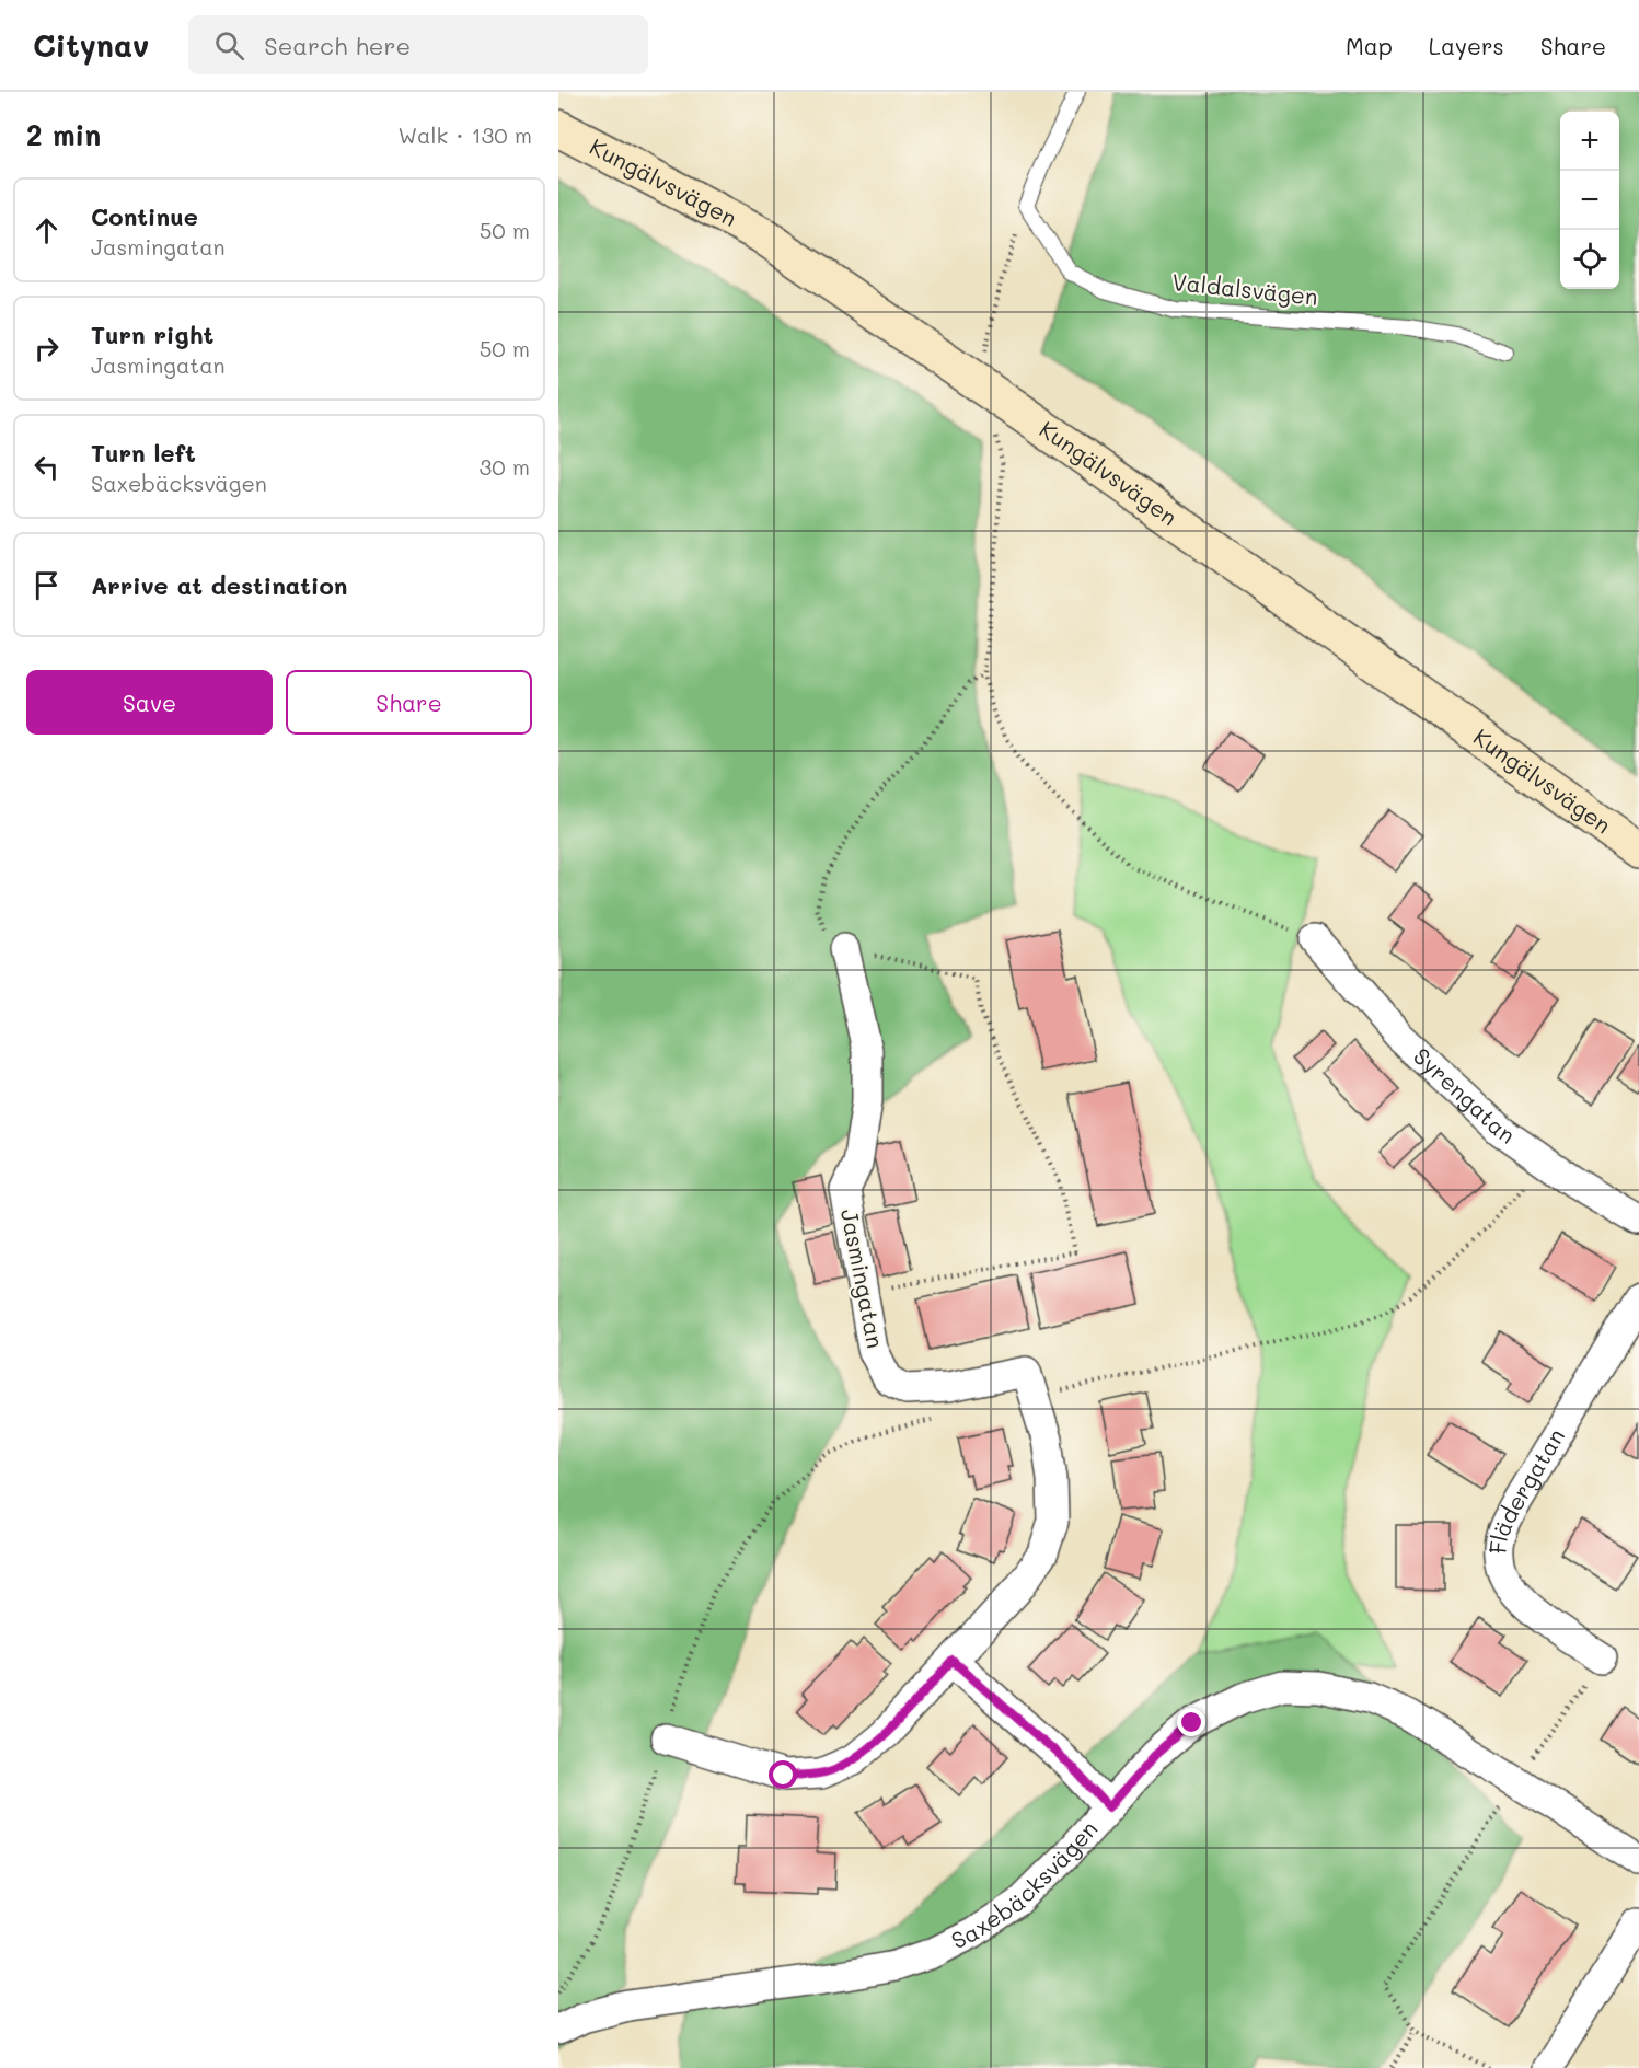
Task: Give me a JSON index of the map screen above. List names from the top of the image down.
{
  "streets": {
    "main road": ["Kungälvsvägen"],
    "street": [
      "Syrengatan",
      "Jasmingatan",
      "Flädergatan",
      "Saxebäcksvägen"
    ],
    "lane": ["Valdalsvägen"]
  },
  "page": {
    "header": "Citynav",
    "search": "Search here",
    "nav": ["Map", "Layers", "Share"],
    "heading": ["2 min", "Walk · 130 m"],
    "map_buttons": ["+", "−"],
    "list": [
      ["Continue", "Jasmingatan", "50 m"],
      ["Turn right", "Jasmingatan", "50 m"],
      ["Turn left", "Saxebäcksvägen", "30 m"],
      "Arrive at destination"
    ],
    "buttons": ["Save", "Share"]
  }
}
